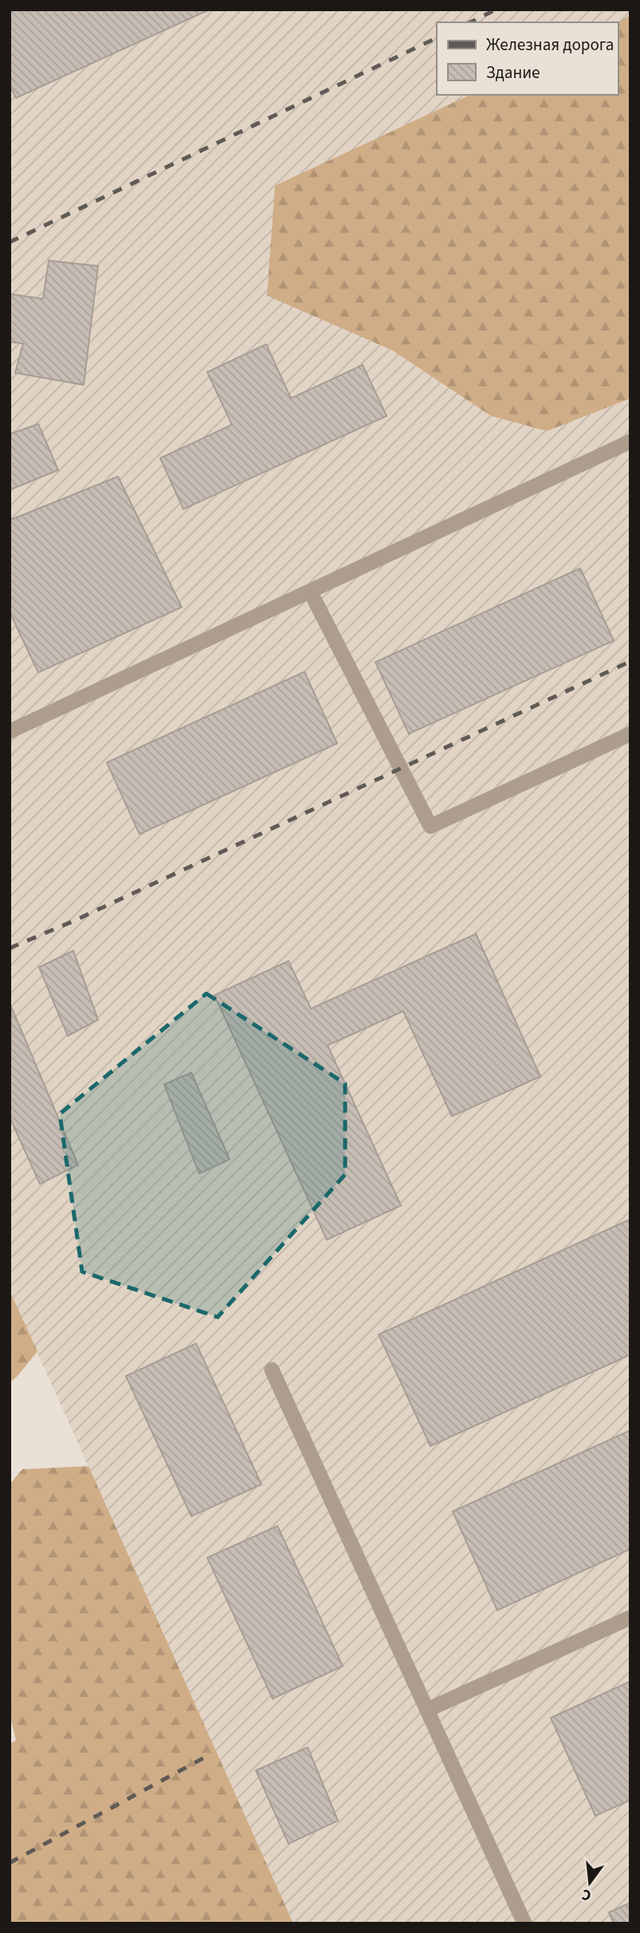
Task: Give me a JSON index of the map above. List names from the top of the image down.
{
  "legend": ["Железная дорога", "Здание"],
  "north": "bottom"
}
